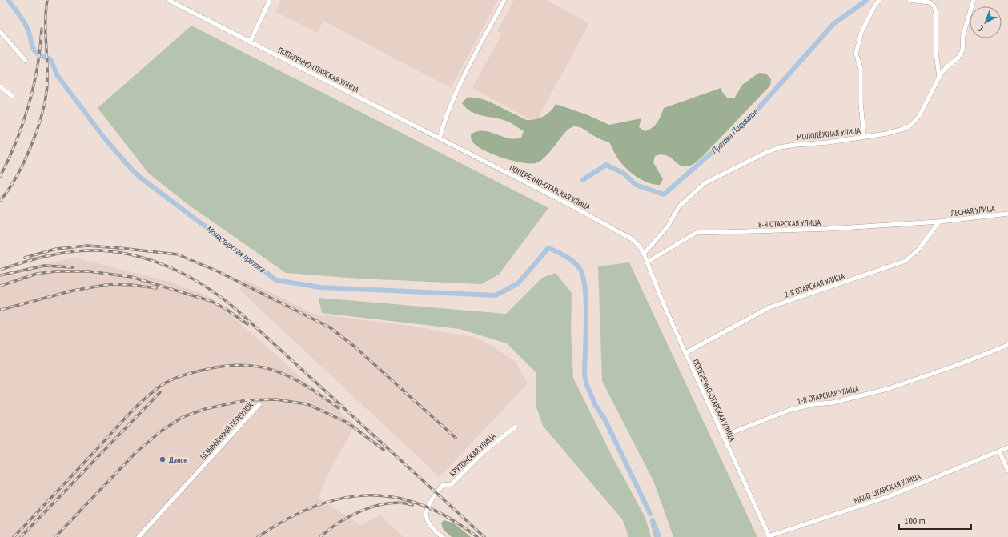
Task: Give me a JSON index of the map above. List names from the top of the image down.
{
  "streets": {
    "street": [
      "ПОПЕРЕЧНО-ОТАРСКАЯ УЛИЦА",
      "МОЛОДЁЖНАЯ УЛИЦА",
      "ЛЕСНАЯ УЛИЦА",
      "8-Я ОТАРСКАЯ УЛИЦА",
      "2-Я ОТАРСКАЯ УЛИЦА",
      "1-Я ОТАРСКАЯ УЛИЦА",
      "БЕЗЫМЯННЫЙ ПЕРЕУЛОК",
      "КРУТОВСКАЯ УЛИЦА",
      "МАЛО-ОТАРСКАЯ УЛИЦА"
    ]
  },
  "crossings": [
    ["ПОПЕРЕЧНО-ОТАРСКАЯ УЛИЦА", "МОЛОДЁЖНАЯ УЛИЦА"],
    ["ПОПЕРЕЧНО-ОТАРСКАЯ УЛИЦА", "8-Я ОТАРСКАЯ УЛИЦА"],
    ["ПОПЕРЕЧНО-ОТАРСКАЯ УЛИЦА", "2-Я ОТАРСКАЯ УЛИЦА"],
    ["ПОПЕРЕЧНО-ОТАРСКАЯ УЛИЦА", "1-Я ОТАРСКАЯ УЛИЦА"],
    ["ПОПЕРЕЧНО-ОТАРСКАЯ УЛИЦА", "МАЛО-ОТАРСКАЯ УЛИЦА"],
    ["ЛЕСНАЯ УЛИЦА", "8-Я ОТАРСКАЯ УЛИЦА"],
    ["ЛЕСНАЯ УЛИЦА", "2-Я ОТАРСКАЯ УЛИЦА"],
    ["8-Я ОТАРСКАЯ УЛИЦА", "2-Я ОТАРСКАЯ УЛИЦА"]
  ],
  "water": ["Протока Подувалье", "Монастырская протока"],
  "places": ["Данон"],
  "scale_bar": "100 m",
  "north": "bottom left"
}
